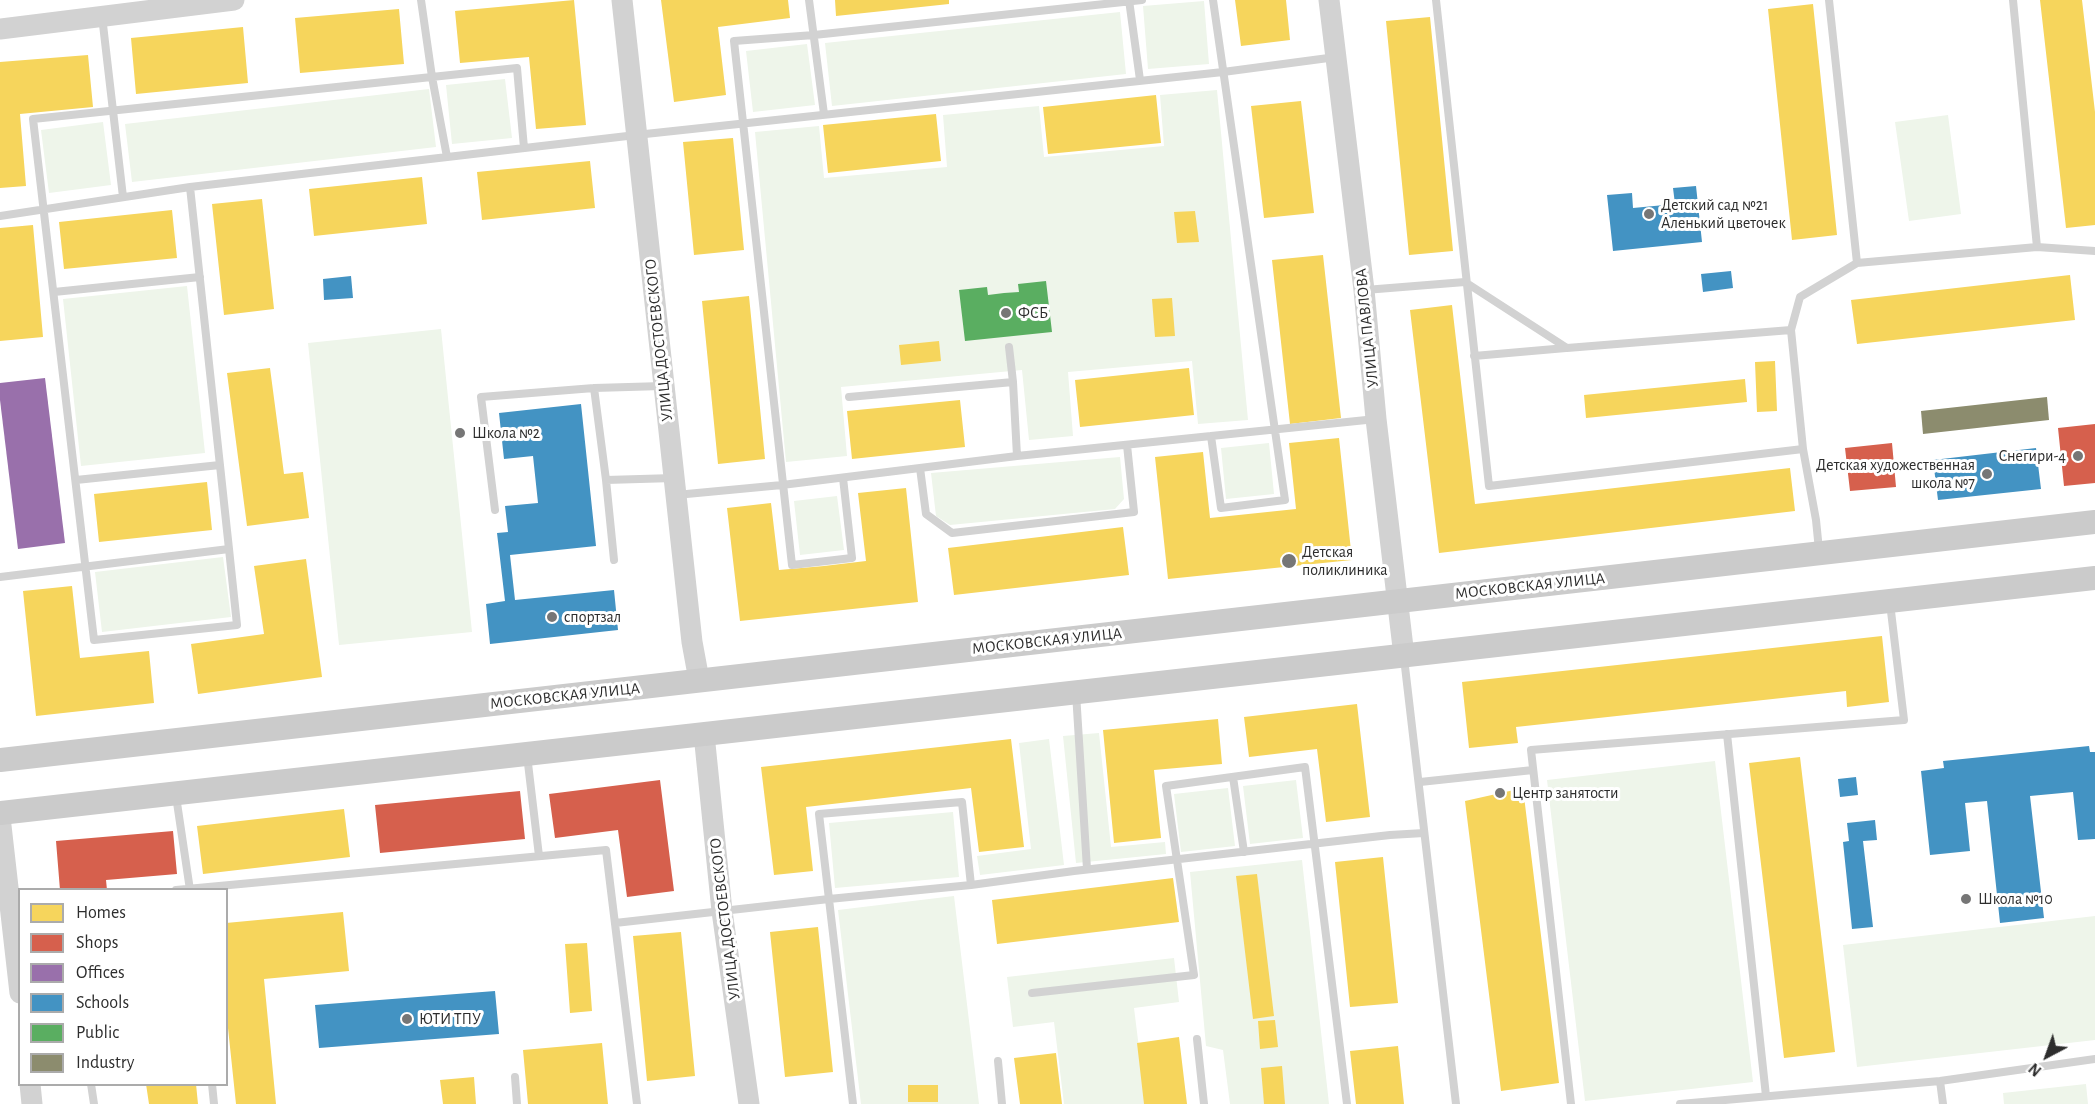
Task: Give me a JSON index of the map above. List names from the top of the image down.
{
  "streets": {
    "main road": ["МОСКОВСКАЯ УЛИЦА"],
    "street": ["УЛИЦА ПАВЛОВА", "УЛИЦА ДОСТОЕВСКОГО"]
  },
  "crossings": [
    ["УЛИЦА ПАВЛОВА", "МОСКОВСКАЯ УЛИЦА"],
    ["УЛИЦА ДОСТОЕВСКОГО", "МОСКОВСКАЯ УЛИЦА"]
  ],
  "places": [
    "Детский сад №21 Аленький цветочек",
    "ФСБ",
    "Школа №2",
    "Снегири-4",
    "Детская художественная школа №7",
    "Детская поликлиника",
    "спортзал",
    "Центр занятости",
    "Школа №10",
    "ЮТИ ТПУ"
  ],
  "legend": [
    "Homes",
    "Shops",
    "Offices",
    "Schools",
    "Public",
    "Industry"
  ],
  "north": "bottom left"
}
